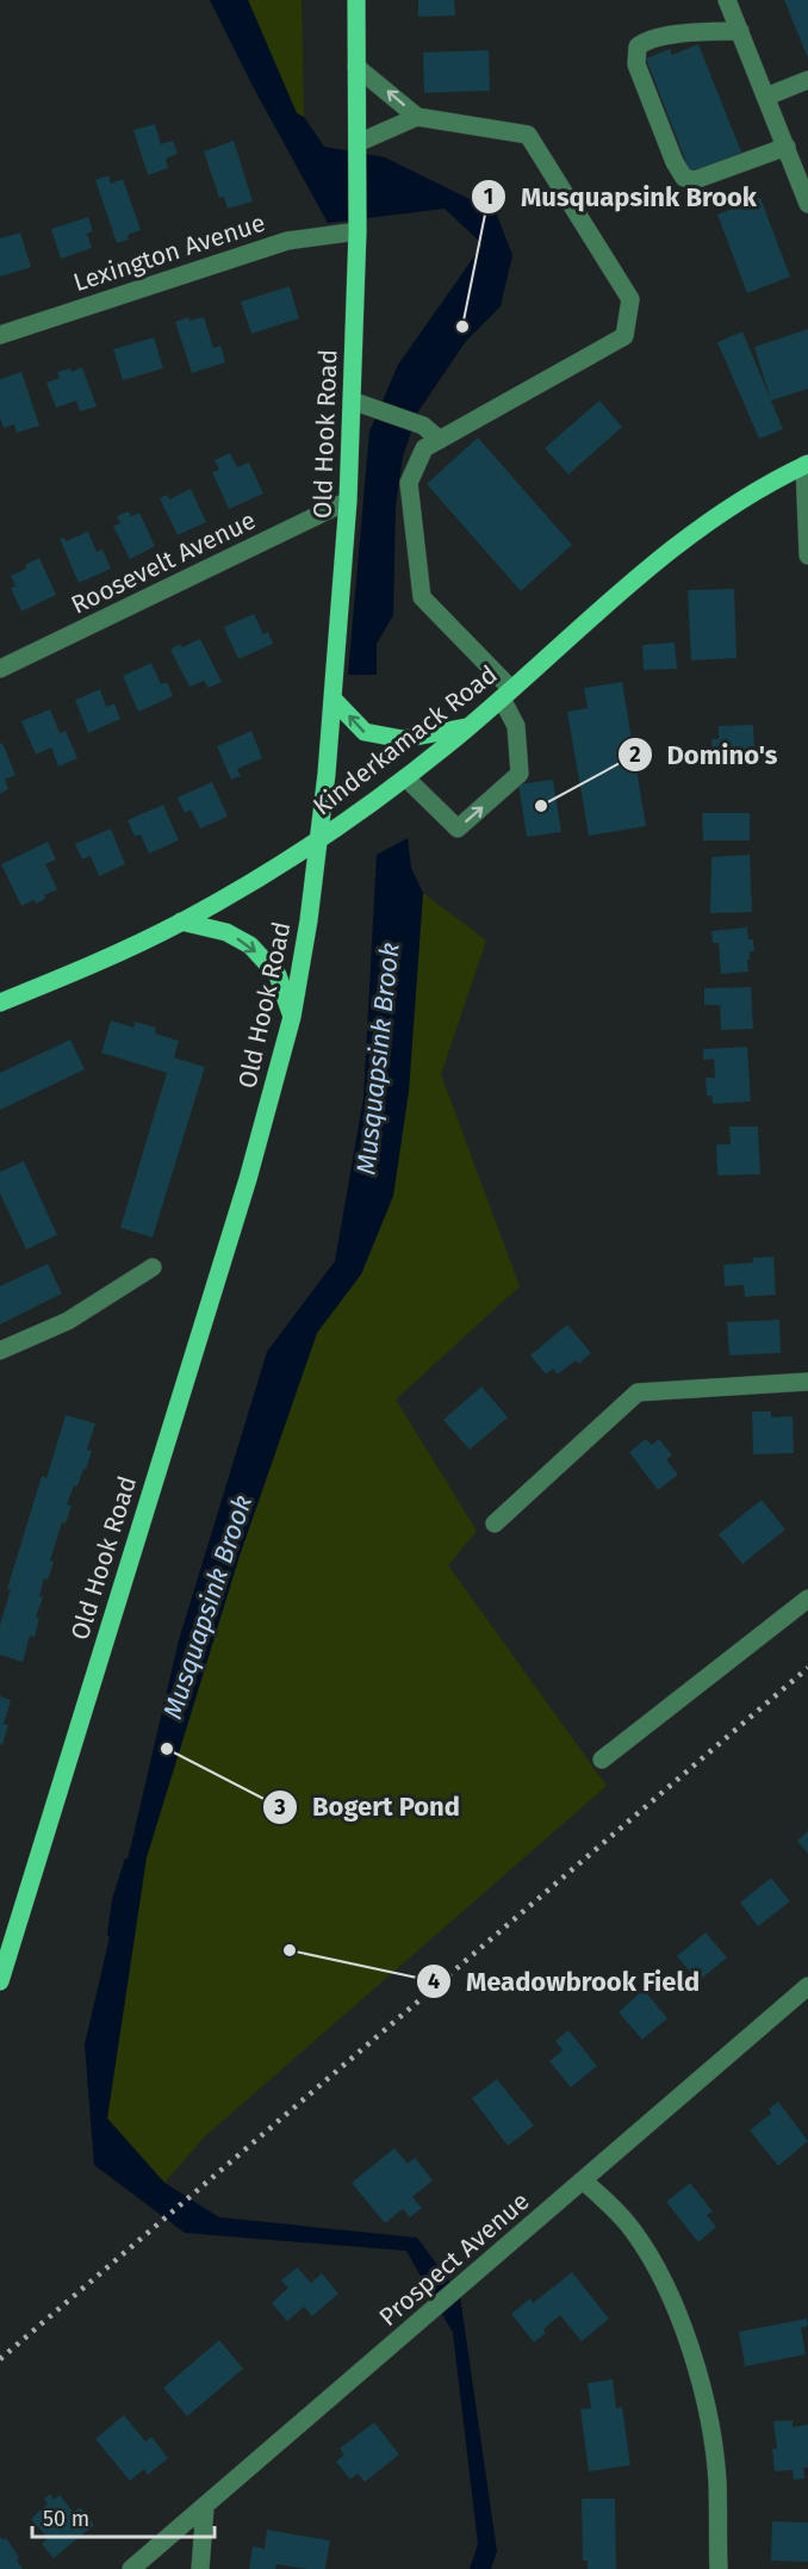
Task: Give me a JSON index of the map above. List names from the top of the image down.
{
  "streets": {
    "main road": ["Old Hook Road", "Kinderkamack Road"],
    "street": ["Lexington Avenue", "Roosevelt Avenue", "Prospect Avenue"]
  },
  "crossings": [
    ["Lexington Avenue", "Old Hook Road"],
    ["Old Hook Road", "Roosevelt Avenue"],
    ["Old Hook Road", "Kinderkamack Road"]
  ],
  "water": ["Musquapsink Brook"],
  "places": [
    "Musquapsink Brook",
    "Domino's",
    "Bogert Pond",
    "Meadowbrook Field"
  ],
  "scale_bar": "50 m"
}
